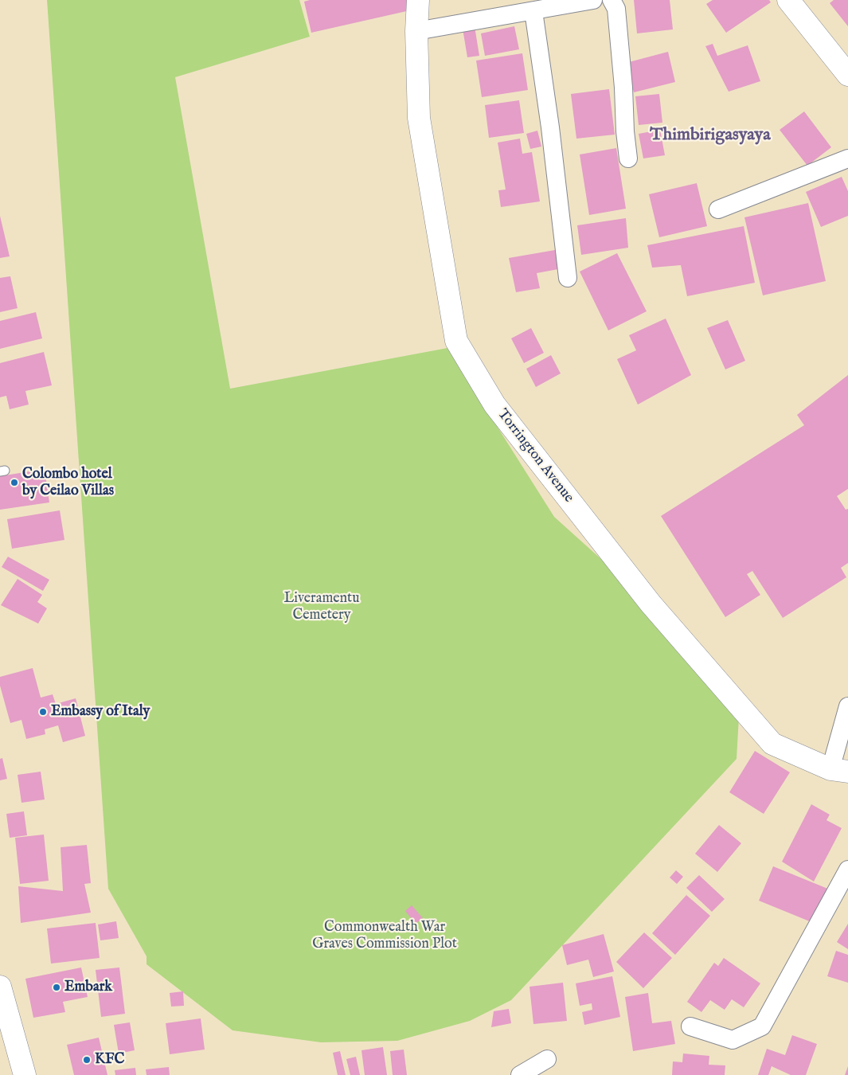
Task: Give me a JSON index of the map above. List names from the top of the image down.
{
  "streets": {
    "main road": ["Torrington Avenue"]
  },
  "districts": ["Thimbirigasyaya"],
  "parks": ["Liveramentu Cemetery", "Commonwealth War Graves Commission Plot"],
  "places": [
    "Colombo hotel by Ceilao Villas",
    "Embassy of Italy",
    "Embark",
    "KFC"
  ]
}
